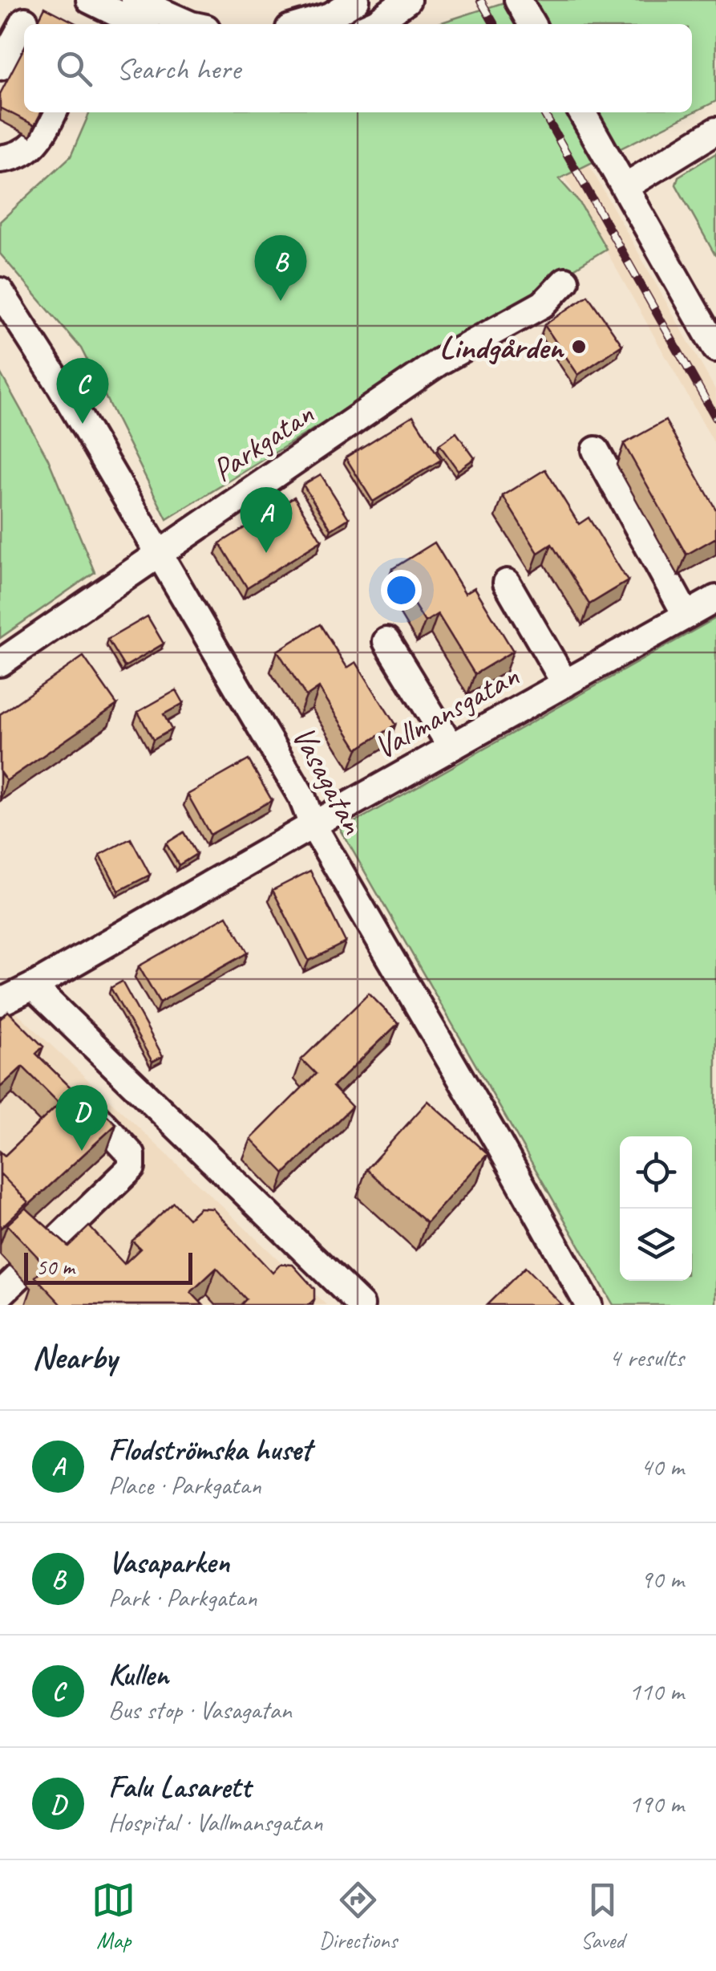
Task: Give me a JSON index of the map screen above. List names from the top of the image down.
{
  "streets": {
    "street": ["Parkgatan", "Vallmansgatan", "Vasagatan"]
  },
  "crossings": [
    ["Parkgatan", "Vasagatan"],
    ["Vallmansgatan", "Vasagatan"]
  ],
  "places": ["Lindgården"],
  "scale_bar": "50 m",
  "page": {
    "search": "Search here",
    "pins": [
      "B",
      "C",
      "A",
      "D"
    ],
    "scale": "50 m",
    "heading": ["Nearby", "4 results"],
    "list": [
      {
        "mark": "A",
        "name": "Flodströmska huset",
        "note": "Place · Parkgatan",
        "value": "40 m"
      },
      {
        "mark": "B",
        "name": "Vasaparken",
        "note": "Park · Parkgatan",
        "value": "90 m"
      },
      {
        "mark": "C",
        "name": "Kullen",
        "note": "Bus stop · Vasagatan",
        "value": "110 m"
      },
      {
        "mark": "D",
        "name": "Falu Lasarett",
        "note": "Hospital · Vallmansgatan",
        "value": "190 m"
      }
    ],
    "nav": ["Map", "Directions", "Saved"]
  }
}
